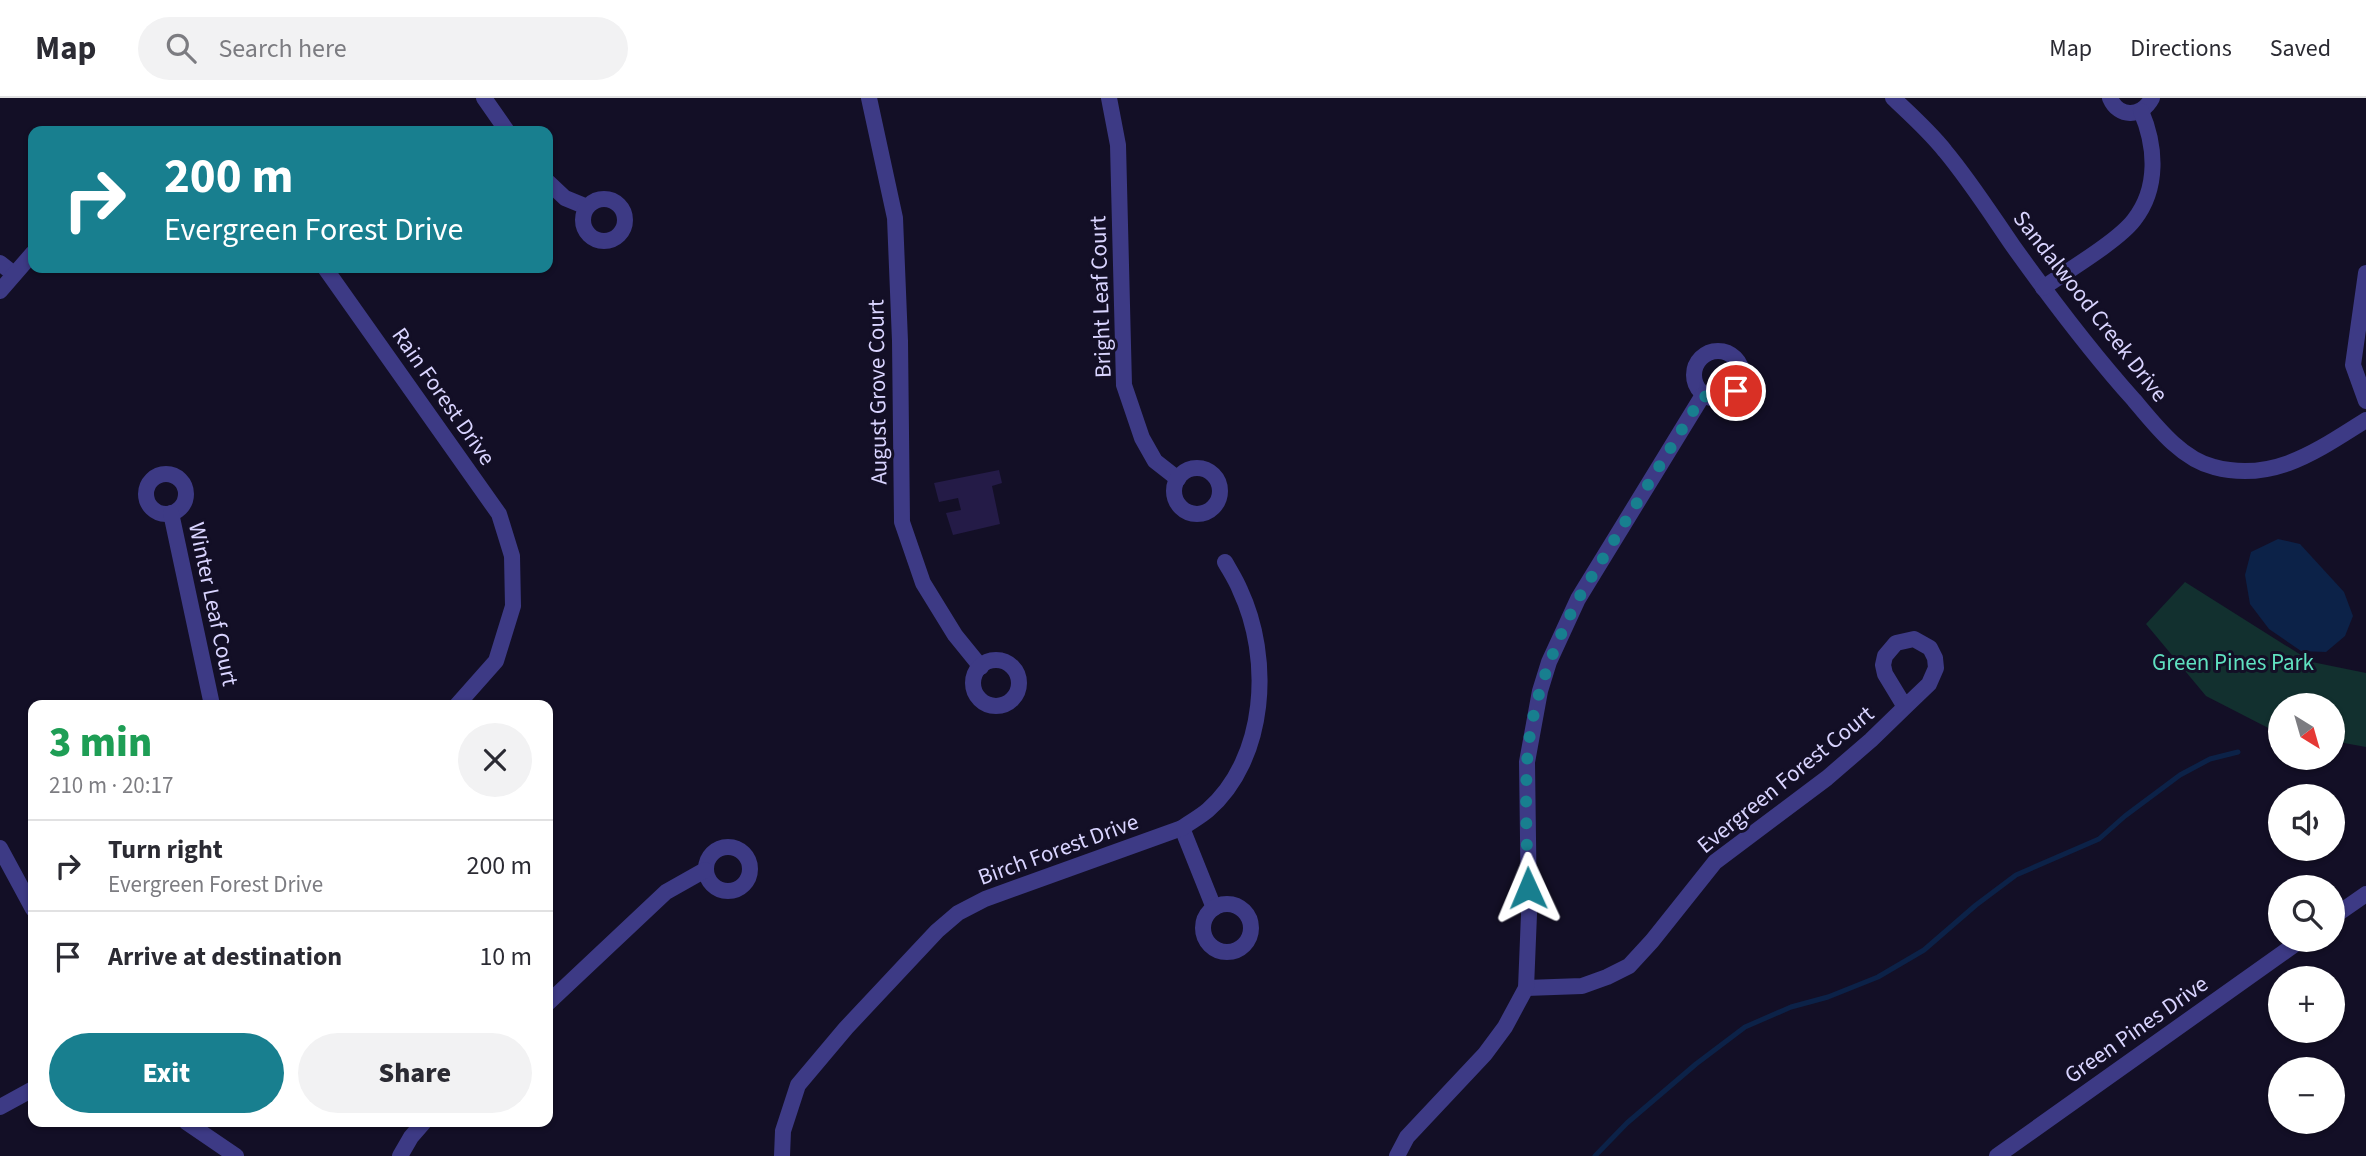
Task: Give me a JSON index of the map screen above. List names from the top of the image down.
{
  "streets": {
    "street": [
      "Bright Leaf Court",
      "Sandalwood Creek Drive",
      "August Grove Court",
      "Rain Forest Drive",
      "Winter Leaf Court",
      "Evergreen Forest Court",
      "Birch Forest Drive",
      "Green Pines Drive"
    ]
  },
  "parks": ["Green Pines Park"],
  "north": "bottom right",
  "page": {
    "header": "Map",
    "search": "Search here",
    "nav": ["Map", "Directions", "Saved"],
    "turn": ["200 m", "Evergreen Forest Drive"],
    "map_buttons": ["+", "−"],
    "heading": ["3 min", "210 m · 20:17"],
    "list": [
      {
        "name": "Turn right",
        "note": "Evergreen Forest Drive",
        "value": "200 m"
      },
      {
        "name": "Arrive at destination",
        "value": "10 m"
      }
    ],
    "buttons": ["Exit", "Share"]
  }
}
